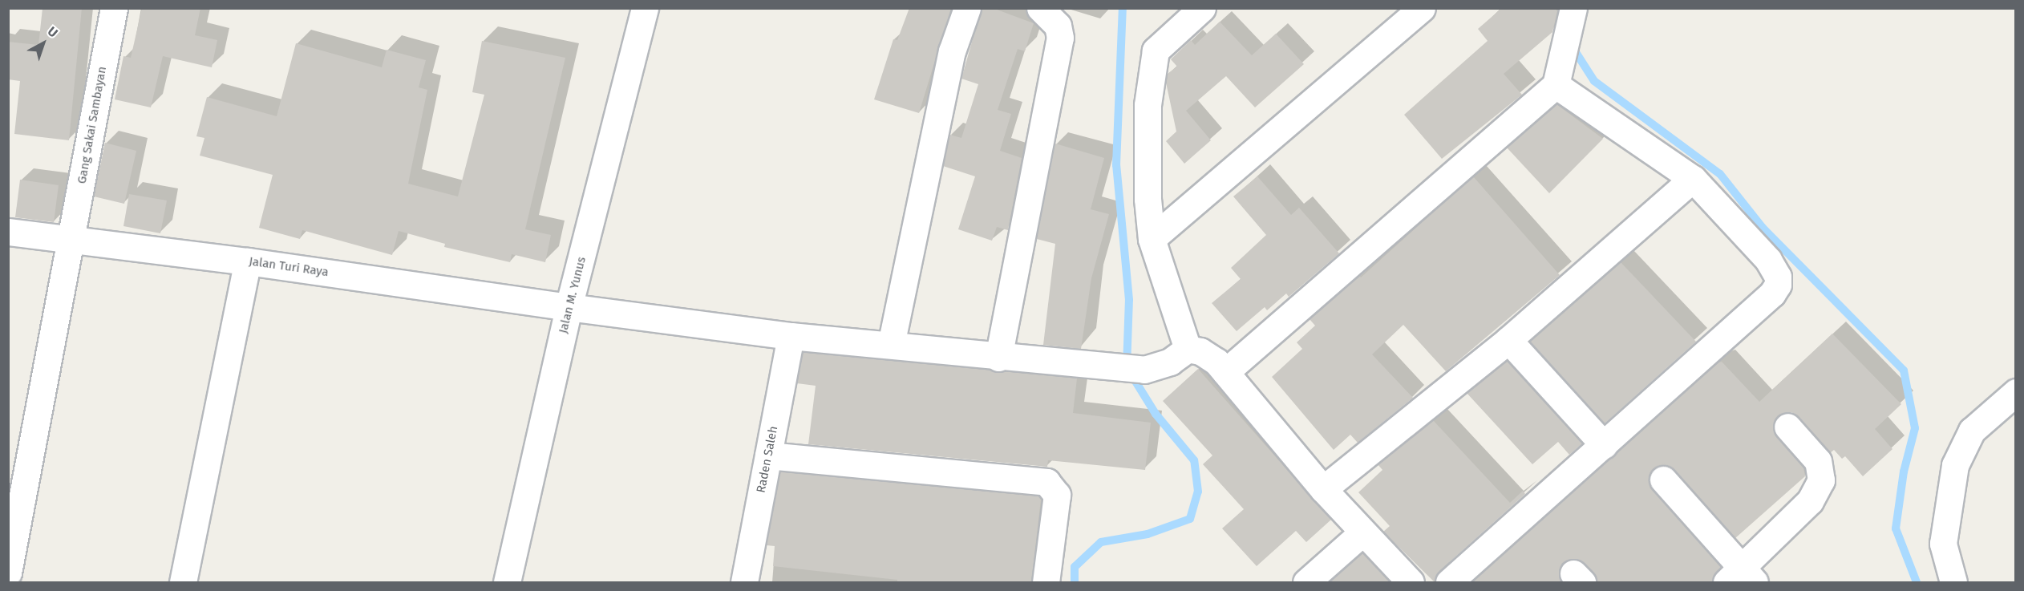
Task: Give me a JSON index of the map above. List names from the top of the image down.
{
  "streets": {
    "street": [
      "Gang Sakai Sambayan",
      "Jalan Turi Raya",
      "Jalan M. Yunus",
      "Raden Saleh"
    ]
  },
  "crossings": [
    ["Gang Sakai Sambayan", "Jalan Turi Raya"],
    ["Jalan Turi Raya", "Jalan M. Yunus"],
    ["Jalan Turi Raya", "Raden Saleh"]
  ],
  "north": "top right"
}
